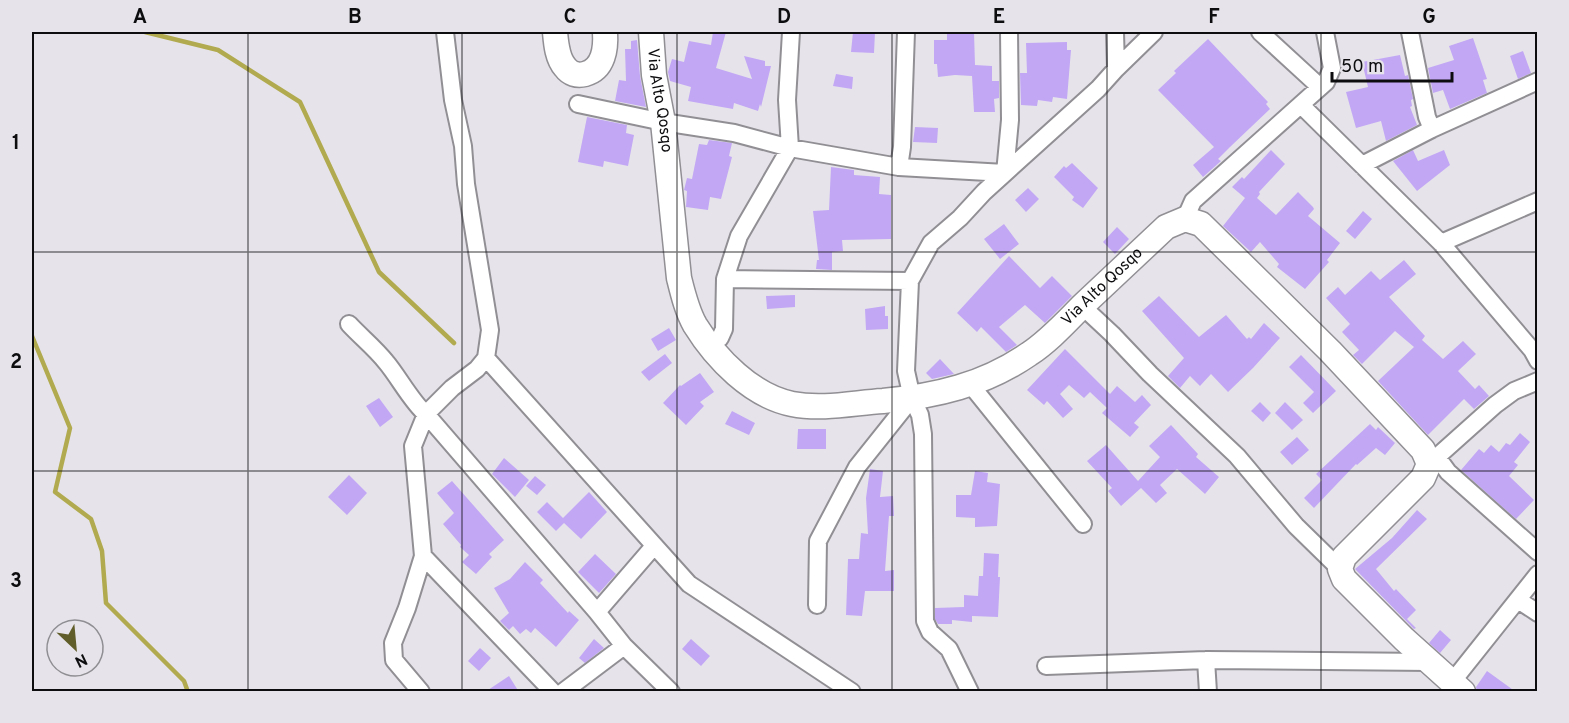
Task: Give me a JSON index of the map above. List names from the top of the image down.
{
  "streets": {
    "street": ["Via Alto Qosqo"]
  },
  "scale_bar": "50 m",
  "north": "bottom right",
  "grid": {
    "columns": [
      "A",
      "B",
      "C",
      "D",
      "E",
      "F",
      "G"
    ],
    "rows": ["1", "2", "3"]
  }
}
